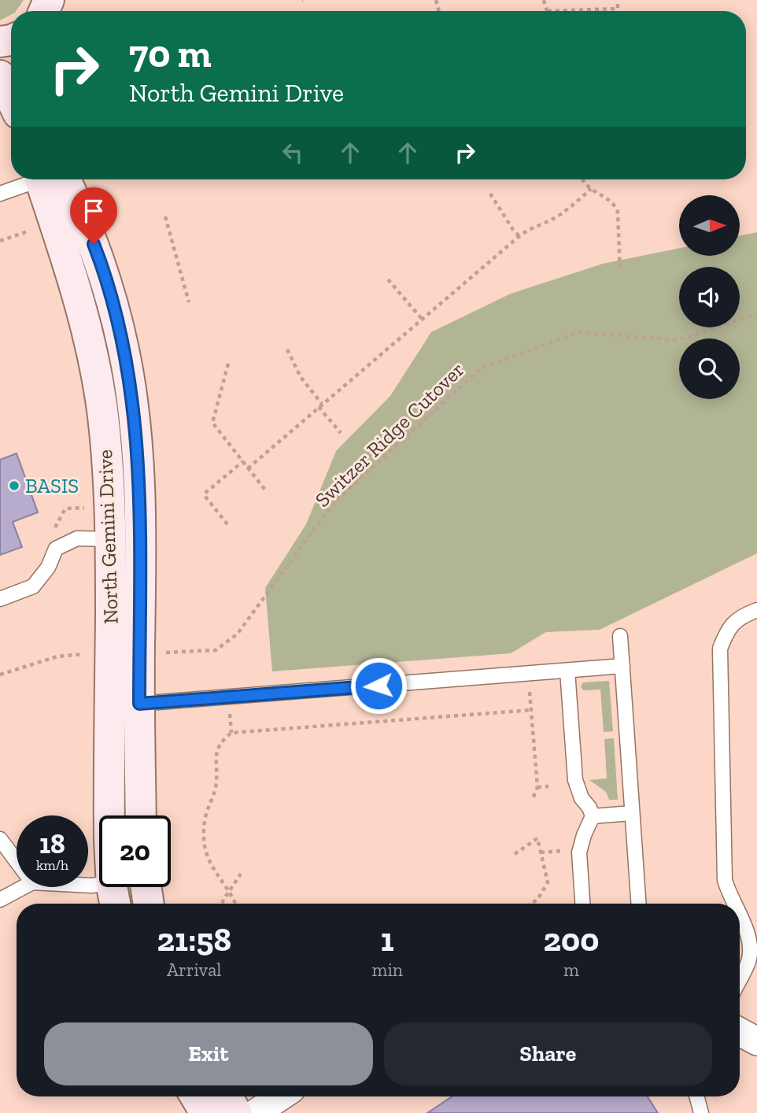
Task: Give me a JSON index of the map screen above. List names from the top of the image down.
{
  "streets": {
    "street": ["North Gemini Drive"],
    "path": ["Switzer Ridge Cutover"]
  },
  "places": ["BASIS"],
  "north": "right",
  "page": {
    "turn": ["70 m", "North Gemini Drive"],
    "speed": "18 km/h",
    "limit": "20",
    "eta": [
      "21:58",
      "Arrival",
      "1",
      "min",
      "200",
      "m"
    ],
    "buttons": ["Exit", "Share"]
  }
}
